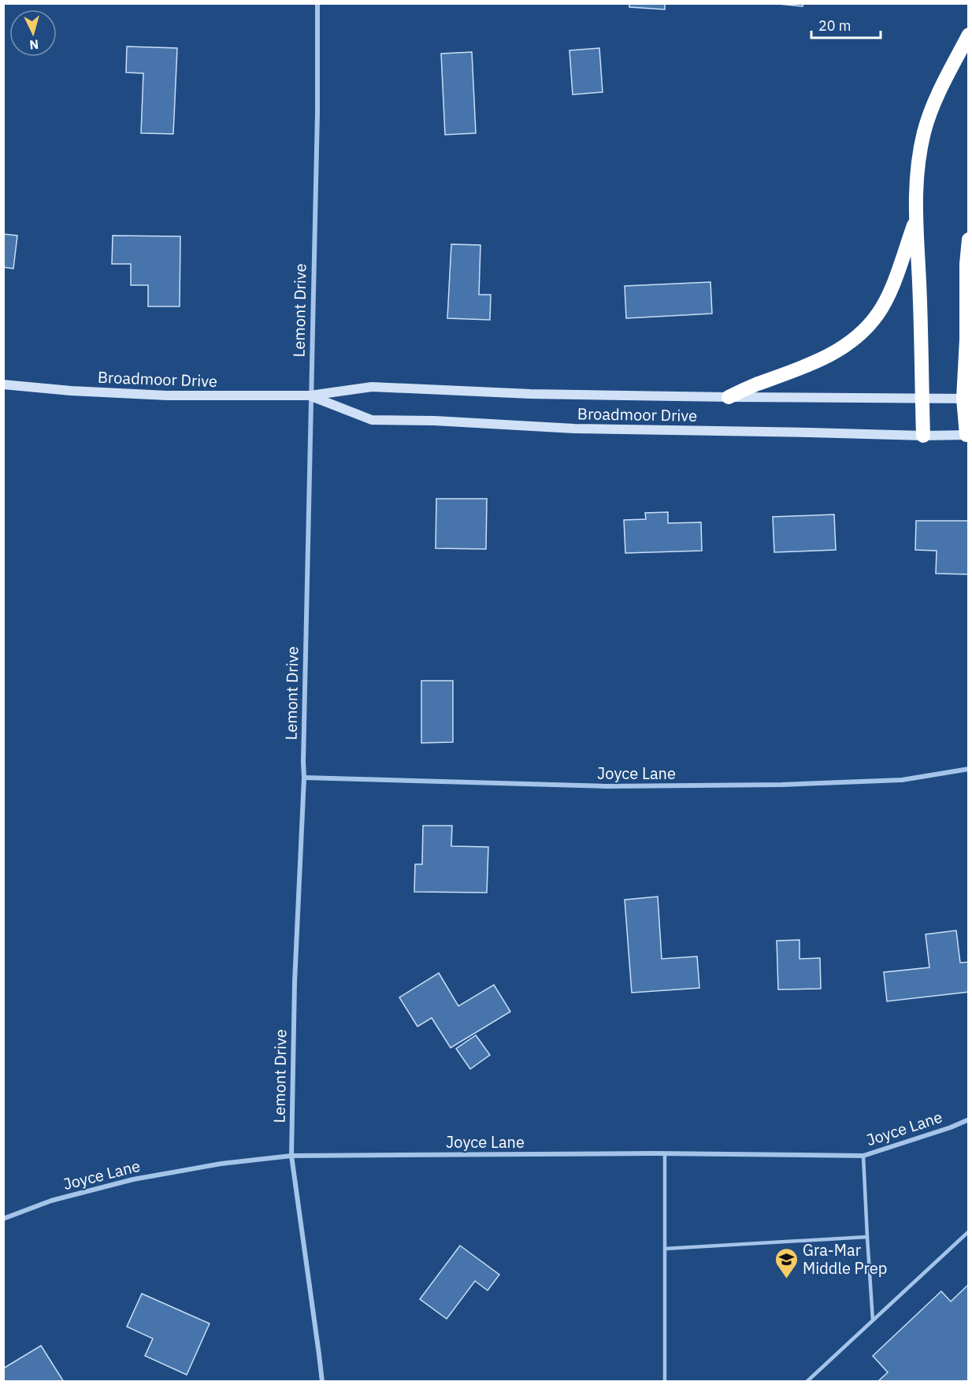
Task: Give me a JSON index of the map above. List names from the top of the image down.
{
  "streets": {
    "main road": ["Broadmoor Drive"],
    "street": ["Lemont Drive", "Joyce Lane"]
  },
  "crossings": [
    ["Lemont Drive", "Broadmoor Drive"],
    ["Lemont Drive", "Joyce Lane"]
  ],
  "places": {
    "school or university": ["Gra-Mar Middle Prep"]
  },
  "scale_bar": "20 m",
  "north": "bottom"
}
